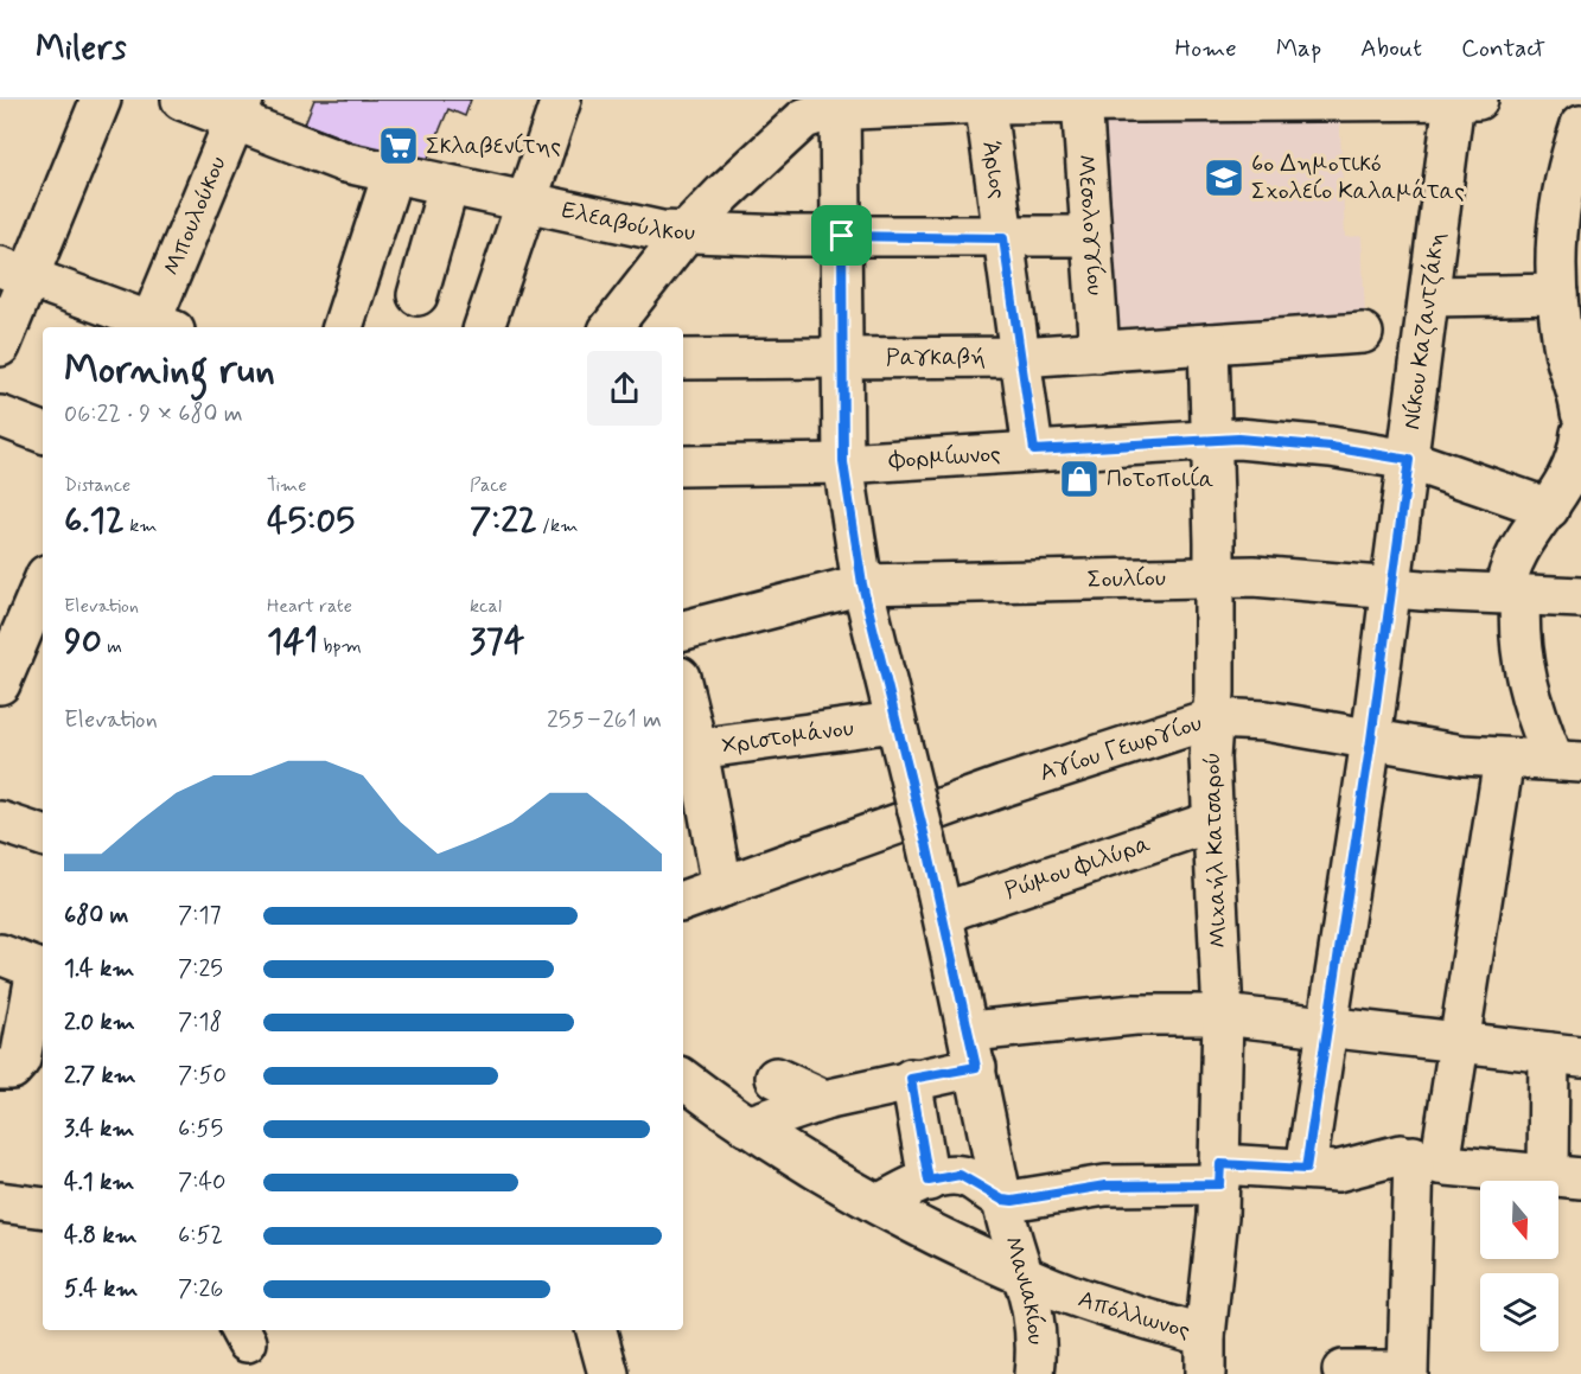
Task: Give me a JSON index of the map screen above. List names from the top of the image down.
{
  "streets": {
    "street": [
      "Άριος",
      "Μπουλούκου",
      "Ελεαβούλκου",
      "Μεσολογγίου",
      "Νίκου Καζαντζάκη",
      "Ραγκαβή",
      "Φορμίωνος",
      "Σουλίου",
      "Χριστομάνου",
      "Αγίου Γεωργίου",
      "Μιχαήλ Κατσαρού",
      "Ρώμου Φιλύρα",
      "Μανιακίου",
      "Απόλλωνος"
    ]
  },
  "crossings": [
    ["Άριος", "Ελεαβούλκου"],
    ["Άριος", "Ραγκαβή"],
    ["Άριος", "Φορμίωνος"],
    ["Μπουλούκου", "Ελεαβούλκου"],
    ["Ελεαβούλκου", "Μεσολογγίου"],
    ["Ελεαβούλκου", "Μανιακίου"],
    ["Μεσολογγίου", "Ραγκαβή"],
    ["Νίκου Καζαντζάκη", "Φορμίωνος"],
    ["Νίκου Καζαντζάκη", "Σουλίου"],
    ["Νίκου Καζαντζάκη", "Αγίου Γεωργίου"],
    ["Ραγκαβή", "Μιχαήλ Κατσαρού"],
    ["Ραγκαβή", "Μανιακίου"],
    ["Φορμίωνος", "Μιχαήλ Κατσαρού"],
    ["Φορμίωνος", "Μανιακίου"],
    ["Σουλίου", "Μιχαήλ Κατσαρού"],
    ["Σουλίου", "Μανιακίου"],
    ["Χριστομάνου", "Μανιακίου"],
    ["Αγίου Γεωργίου", "Μιχαήλ Κατσαρού"],
    ["Μιχαήλ Κατσαρού", "Ρώμου Φιλύρα"],
    ["Μιχαήλ Κατσαρού", "Απόλλωνος"],
    ["Ρώμου Φιλύρα", "Μανιακίου"],
    ["Μανιακίου", "Απόλλωνος"]
  ],
  "places": {
    "supermarket": ["Σκλαβενίτης"],
    "school or university": ["6ο Δημοτικό Σχολείο Καλαμάτας"],
    "shop": ["Ποτοποιία"]
  },
  "north": "bottom",
  "page": {
    "header": "Milers",
    "nav": [
      "Home",
      "Map",
      "About",
      "Contact"
    ],
    "heading": ["Morning run", "06:22 · 9 × 680 m"],
    "stats": [
      ["Distance", "6.12 km"],
      ["Time", "45:05"],
      ["Pace", "7:22 /km"],
      ["Elevation", "90 m"],
      ["Heart rate", "141 bpm"],
      ["kcal", "374"]
    ],
    "chart": ["Elevation", "255–261 m"],
    "list": [
      {
        "name": "680 m",
        "note": "7:17"
      },
      {
        "name": "1.4 km",
        "note": "7:25"
      },
      {
        "name": "2.0 km",
        "note": "7:18"
      },
      {
        "name": "2.7 km",
        "note": "7:50"
      },
      {
        "name": "3.4 km",
        "note": "6:55"
      },
      {
        "name": "4.1 km",
        "note": "7:40"
      },
      {
        "name": "4.8 km",
        "note": "6:52"
      },
      {
        "name": "5.4 km",
        "note": "7:26"
      }
    ]
  }
}
